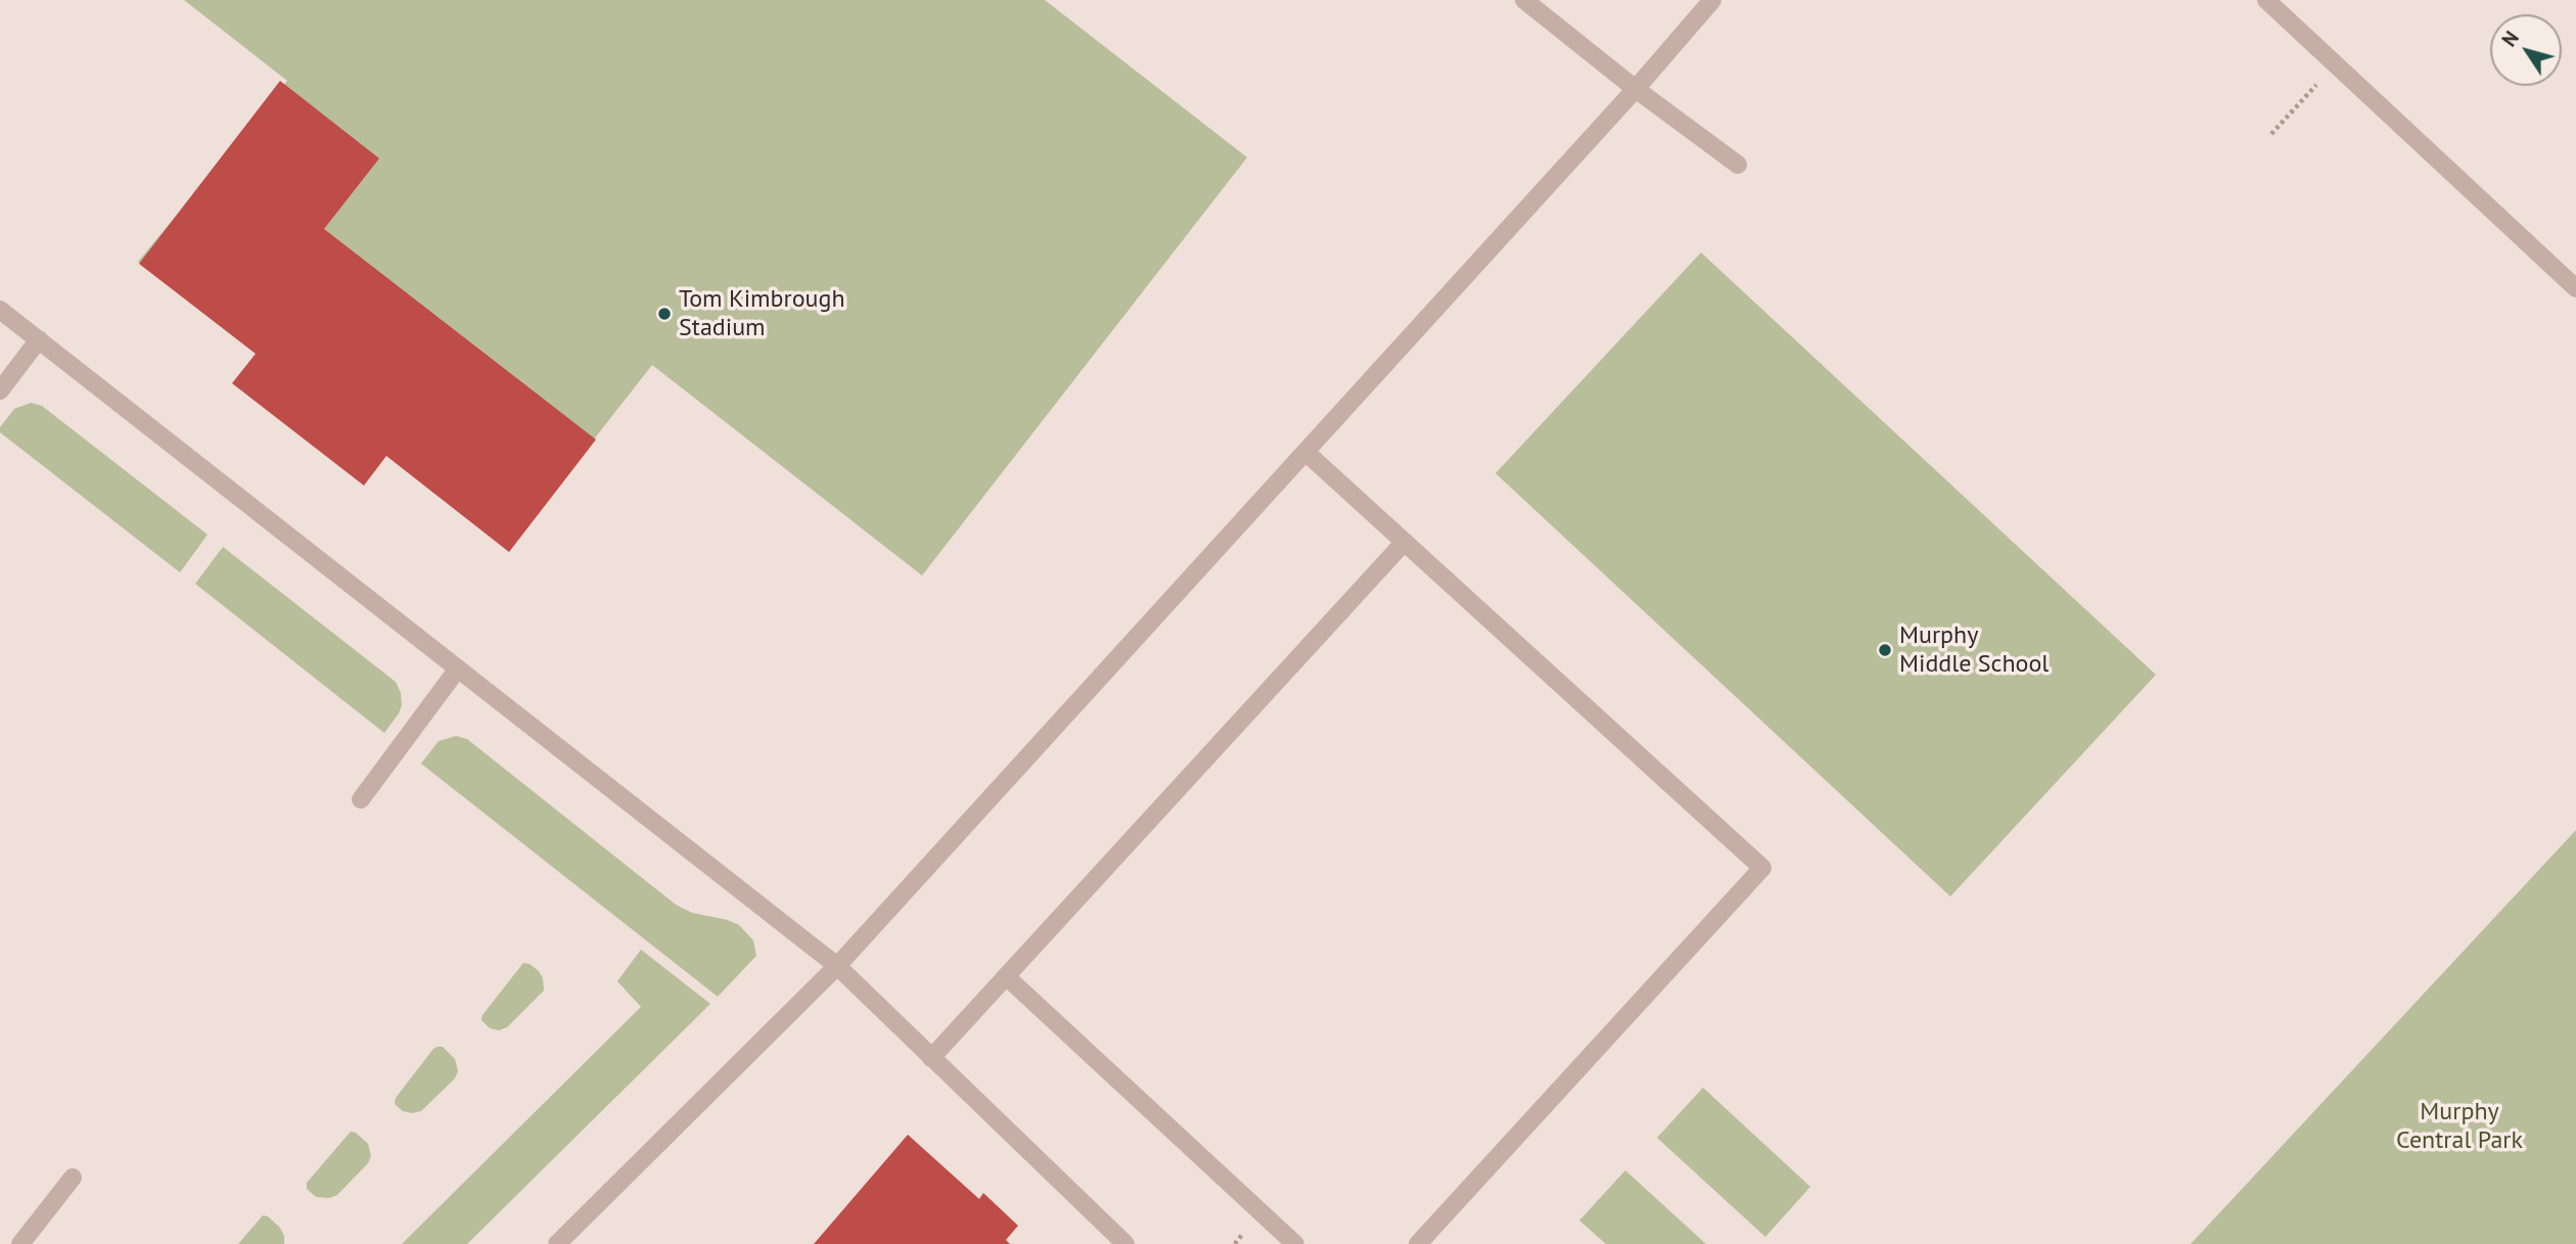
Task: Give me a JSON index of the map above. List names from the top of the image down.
{
  "parks": ["Murphy Central Park"],
  "places": ["Tom Kimbrough Stadium", "Murphy Middle School"],
  "north": "top left"
}
